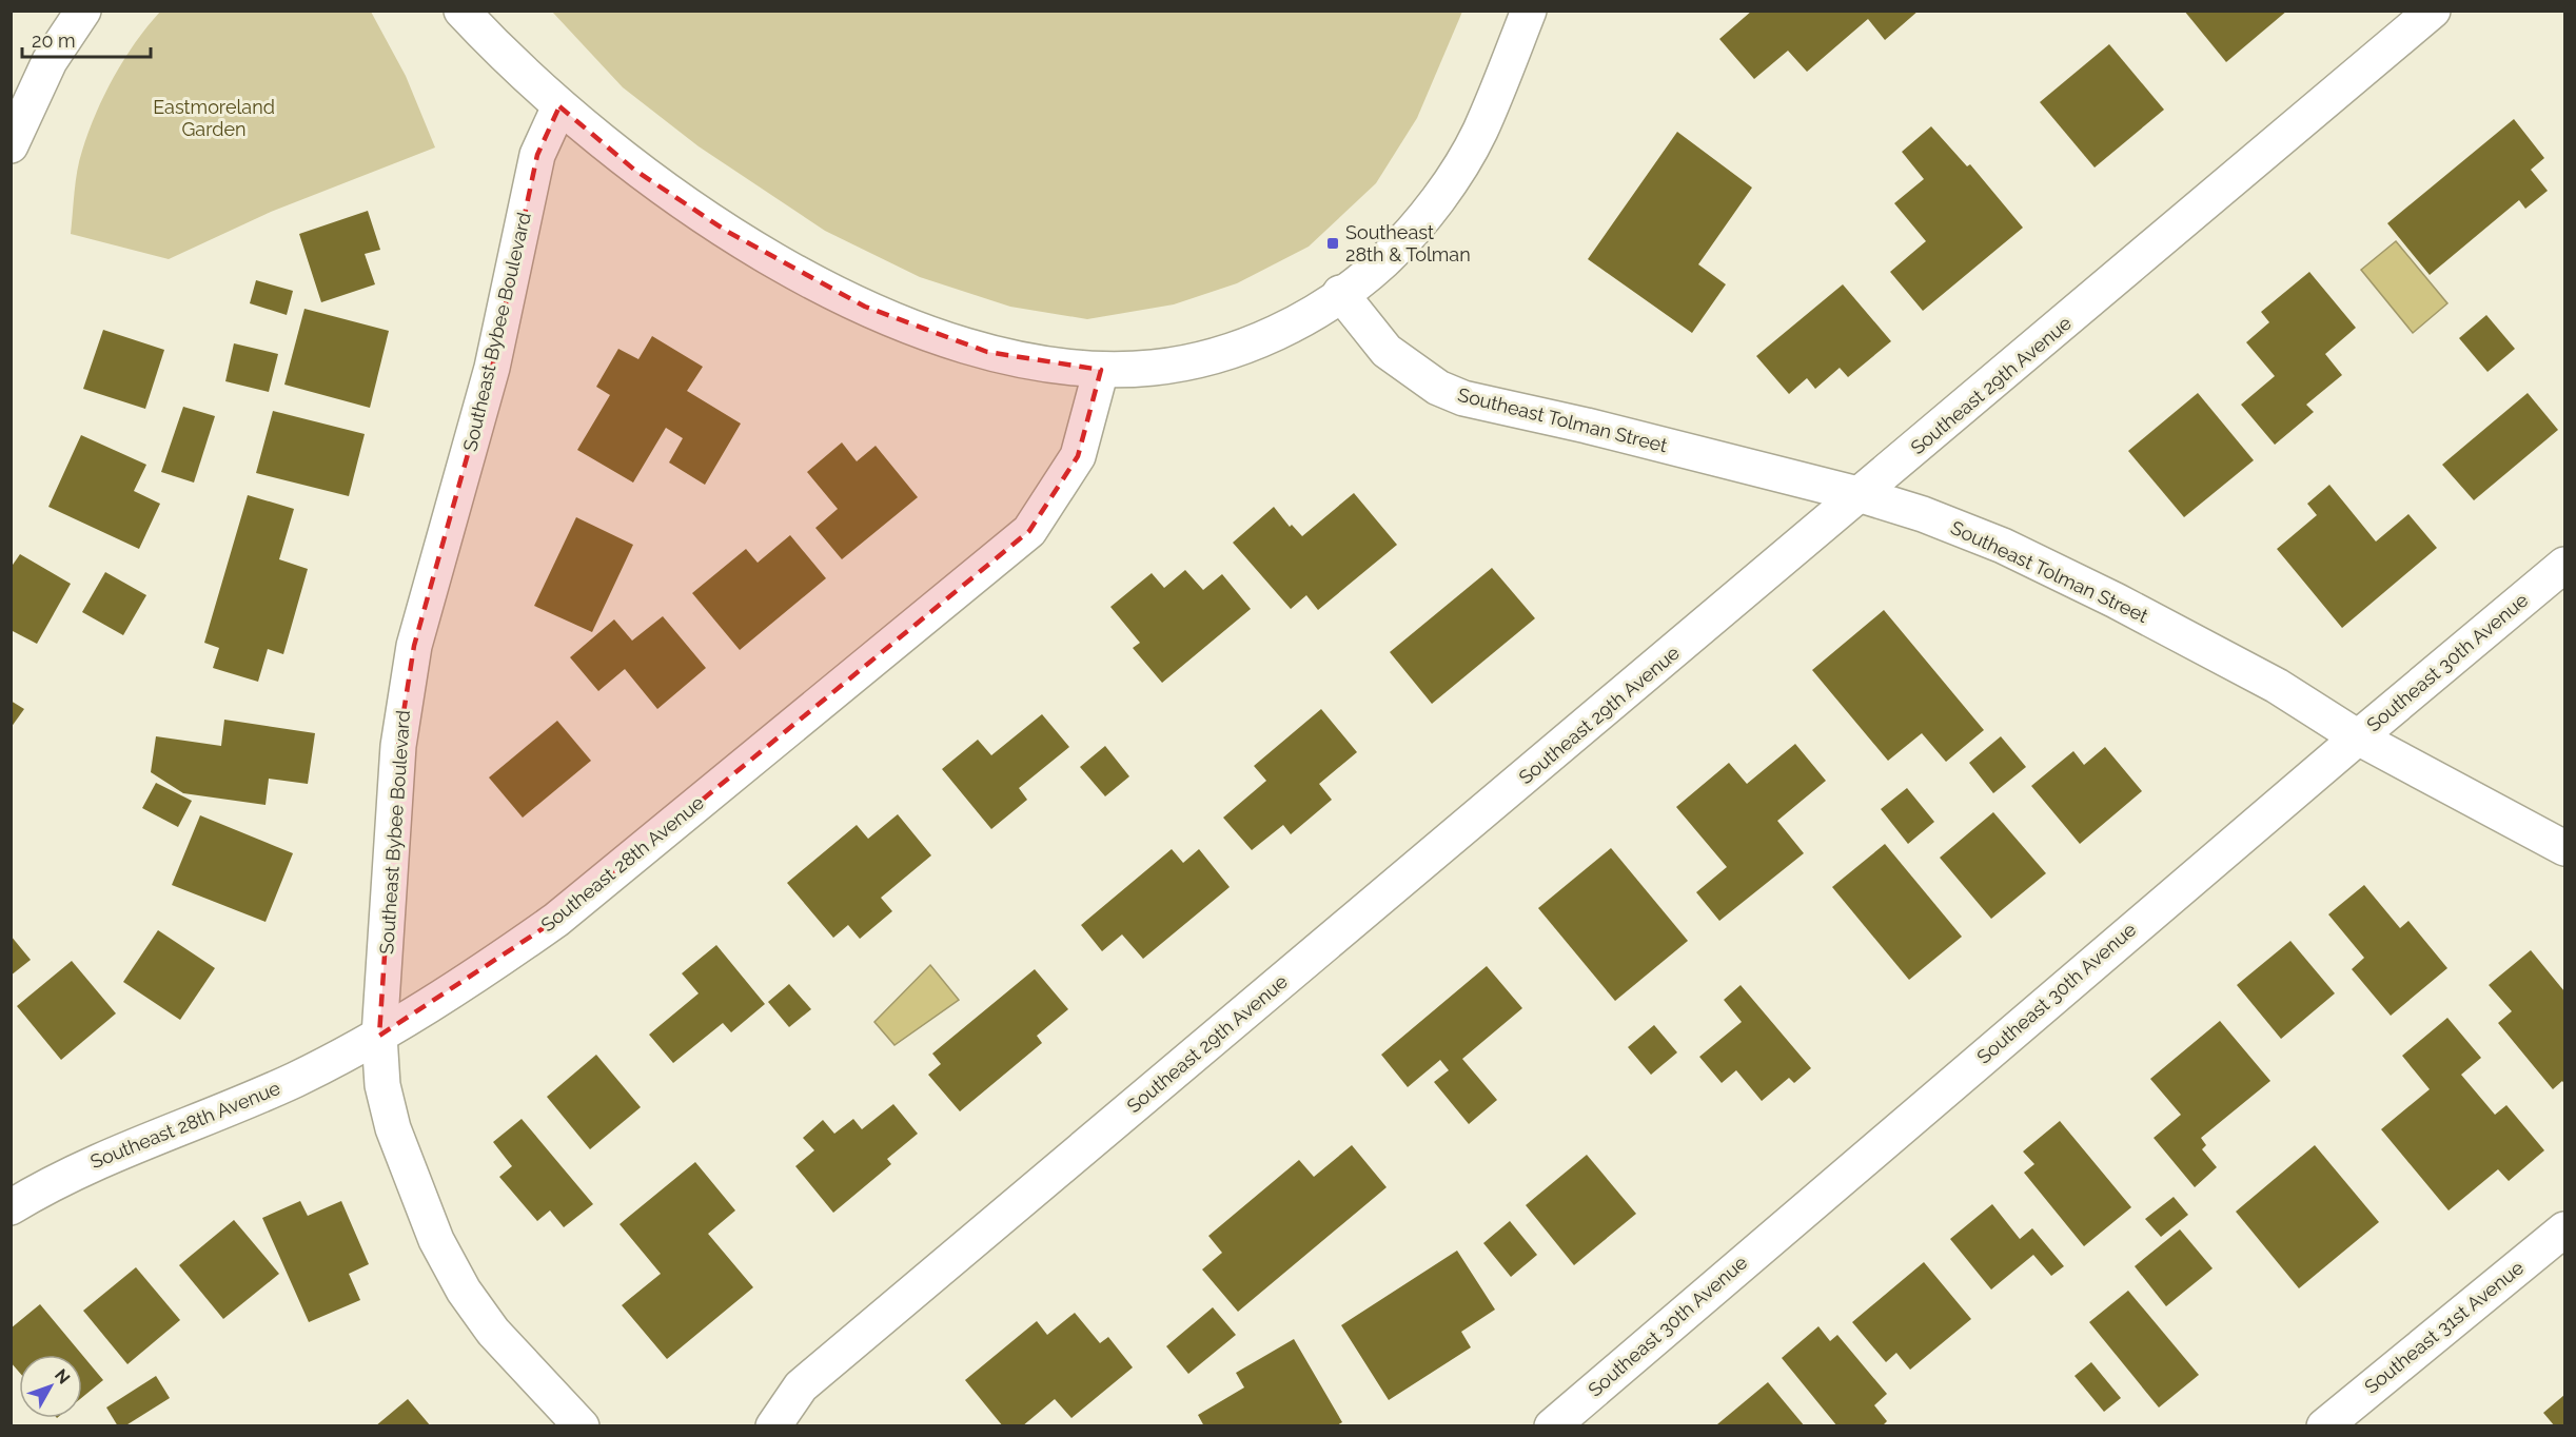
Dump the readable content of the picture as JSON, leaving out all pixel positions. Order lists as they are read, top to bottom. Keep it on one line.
{"streets":{"street":["Southeast Bybee Boulevard","Southeast 29th Avenue","Southeast Tolman Street","Southeast 30th Avenue","Southeast 28th Avenue","Southeast 31st Avenue"]},"crossings":[["Southeast Bybee Boulevard","Southeast 28th Avenue"],["Southeast 29th Avenue","Southeast Tolman Street"],["Southeast Tolman Street","Southeast 30th Avenue"]],"parks":["Eastmoreland Garden"],"places":{"transit":["Southeast 28th & Tolman"]},"scale_bar":"20 m","north":"top right"}
